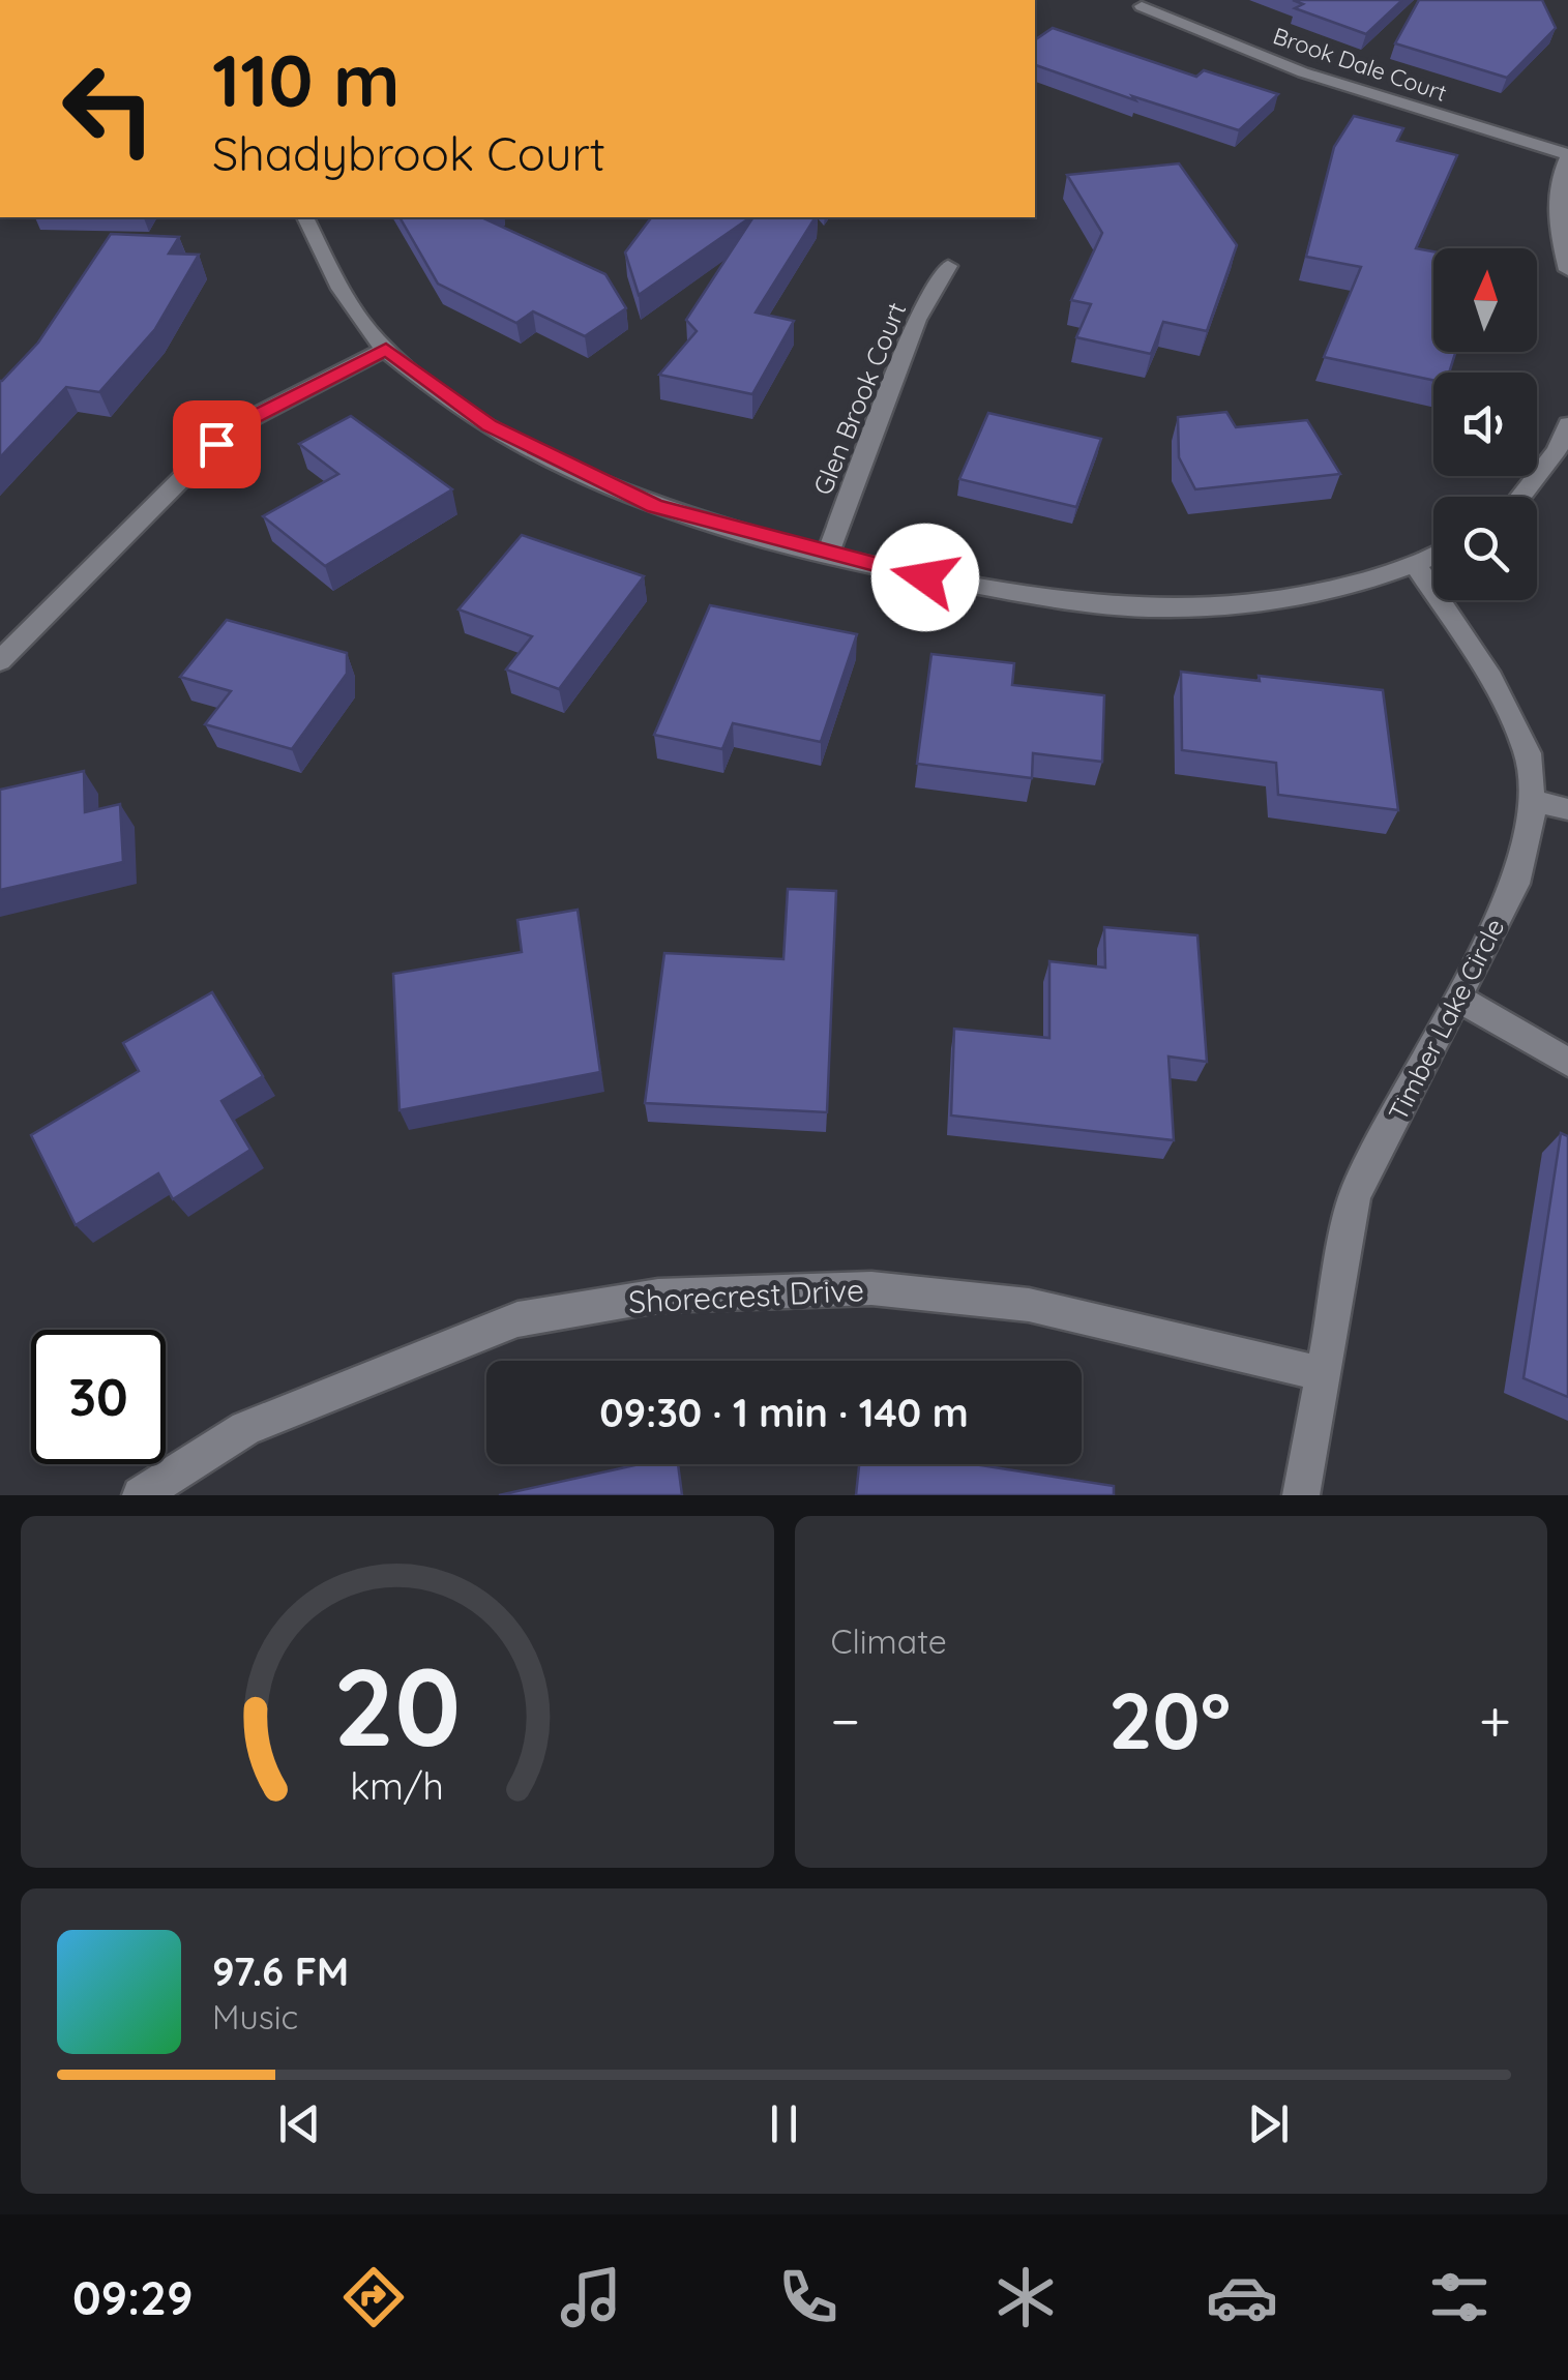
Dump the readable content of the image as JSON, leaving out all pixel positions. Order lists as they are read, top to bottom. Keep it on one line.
{"streets":{"street":["Brook Dale Court","Glen Brook Court","Timber Lake Circle","Shorecrest Drive"]},"crossings":[["Timber Lake Circle","Shorecrest Drive"]],"north":"top","page":{"turn":["110 m","Shadybrook Court"],"limit":"30","trip":"09:30 · 1 min · 140 m","tile":"Climate","heat":["−","20°","+"],"song":["97.6 FM","Music"],"tabs":"09:29","gauge":["20","km/h"]}}
